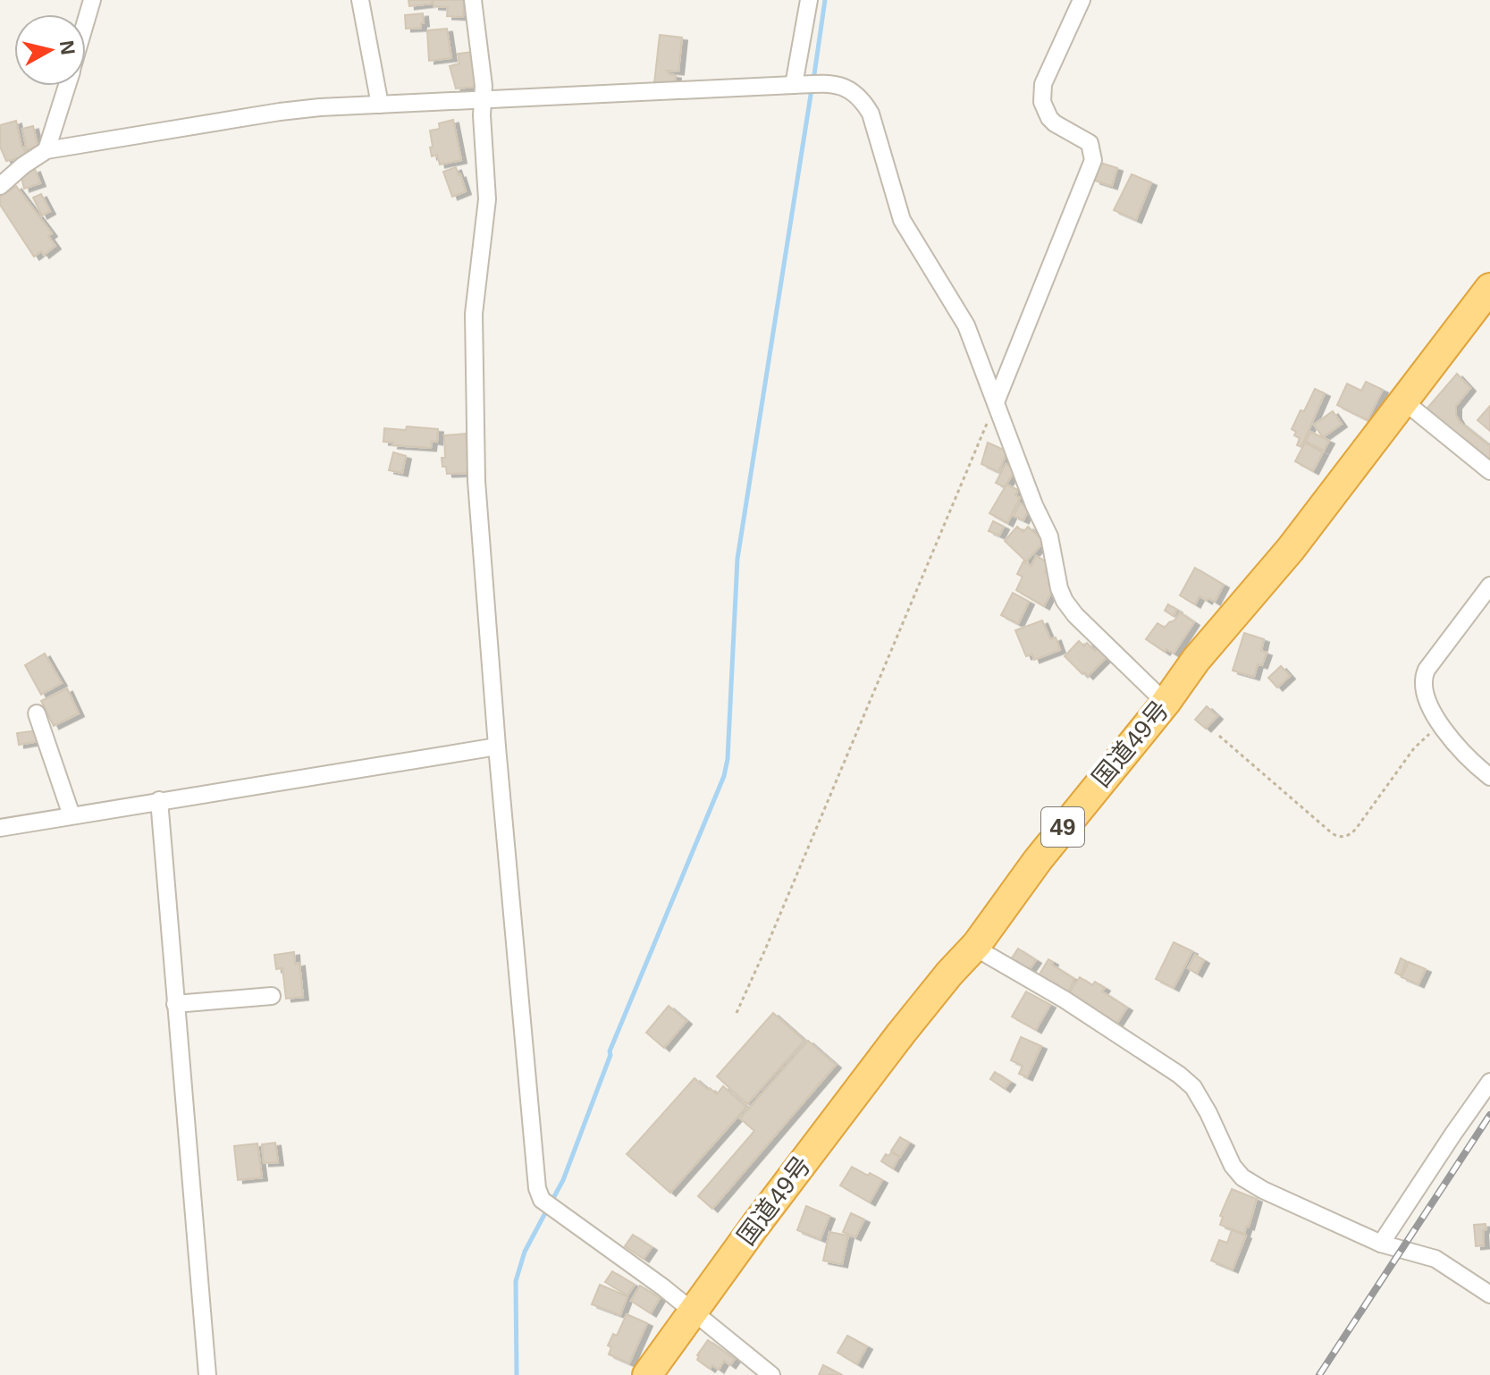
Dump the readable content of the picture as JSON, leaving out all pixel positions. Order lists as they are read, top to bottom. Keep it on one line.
{"streets":{"highway":["国道49号","49"]},"north":"right"}
